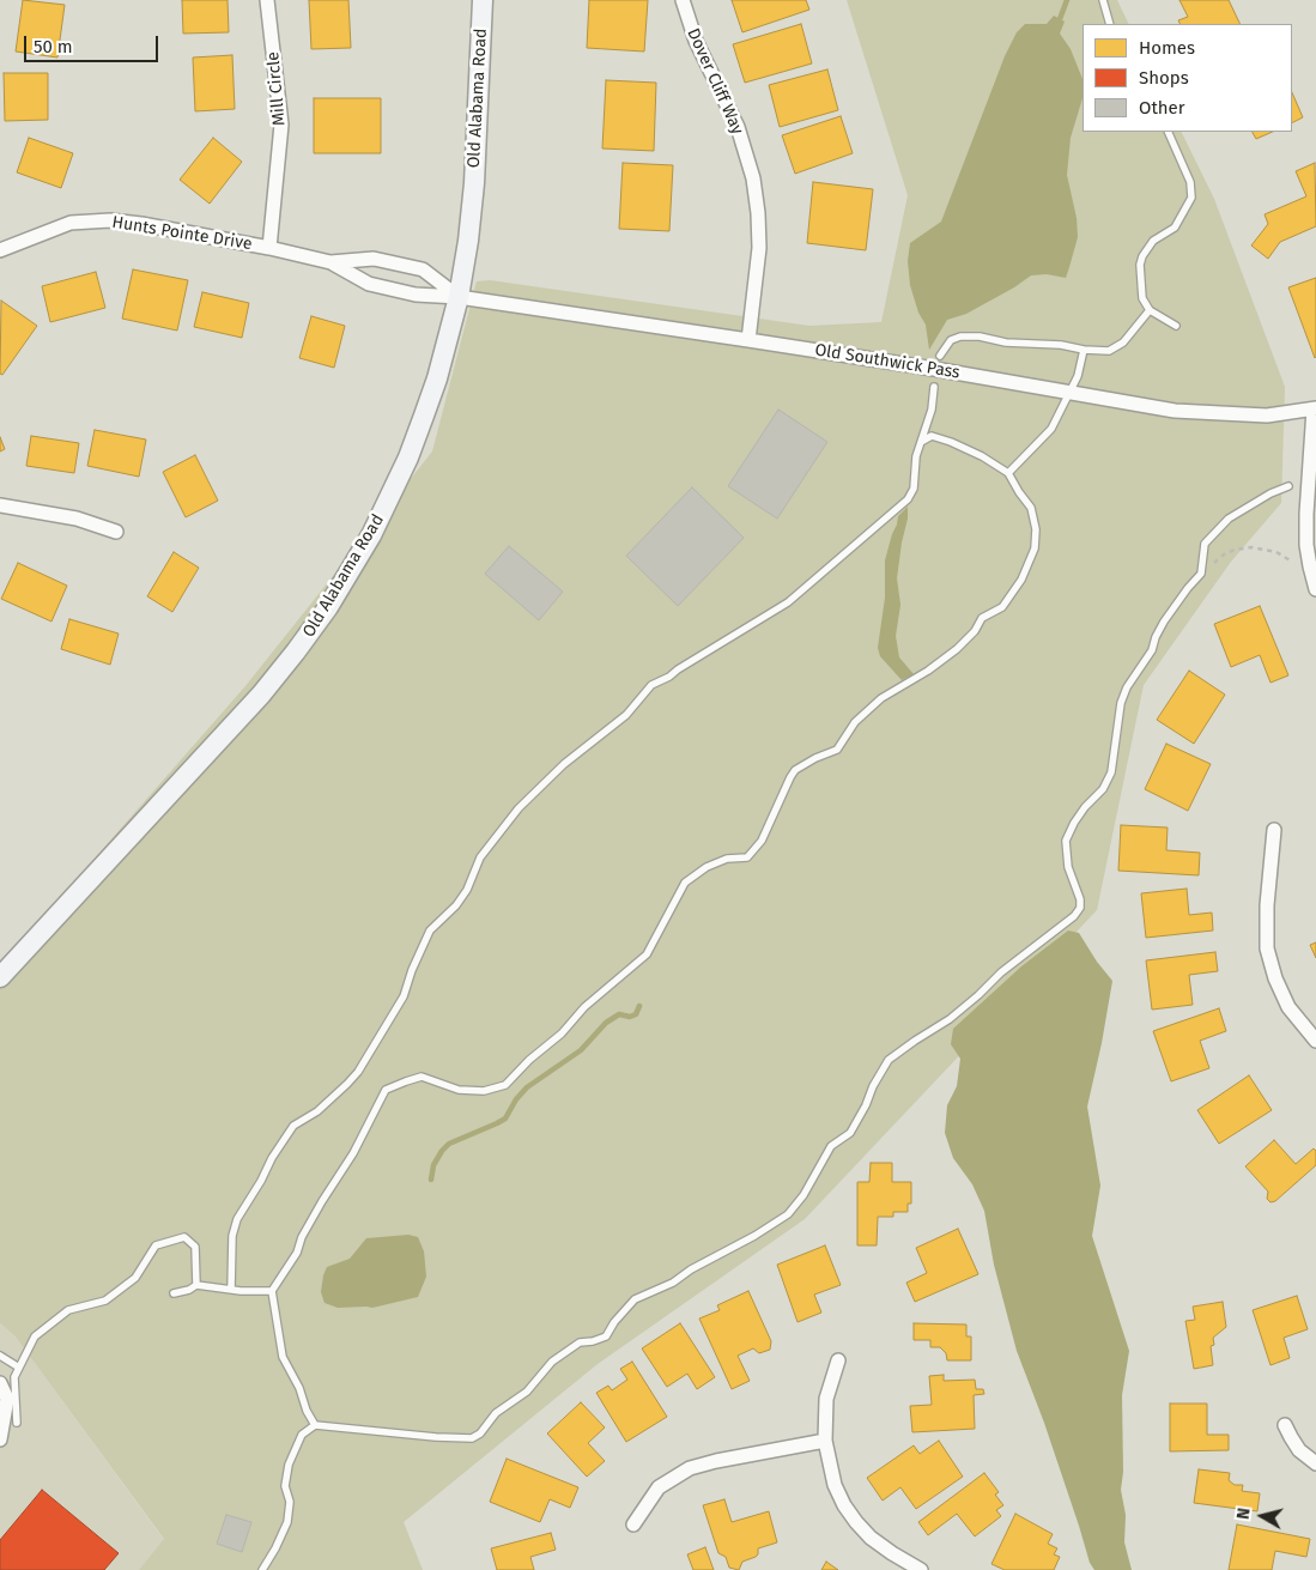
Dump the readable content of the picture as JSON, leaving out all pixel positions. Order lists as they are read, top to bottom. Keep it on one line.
{"streets":{"main road":["Old Alabama Road"],"street":["Dover Cliff Way","Mill Circle","Hunts Pointe Drive","Old Southwick Pass"]},"crossings":[["Dover Cliff Way","Old Southwick Pass"],["Mill Circle","Hunts Pointe Drive"],["Old Alabama Road","Hunts Pointe Drive"],["Old Alabama Road","Old Southwick Pass"],["Hunts Pointe Drive","Old Southwick Pass"]],"legend":["Homes","Shops","Other"],"scale_bar":"50 m","north":"left"}
